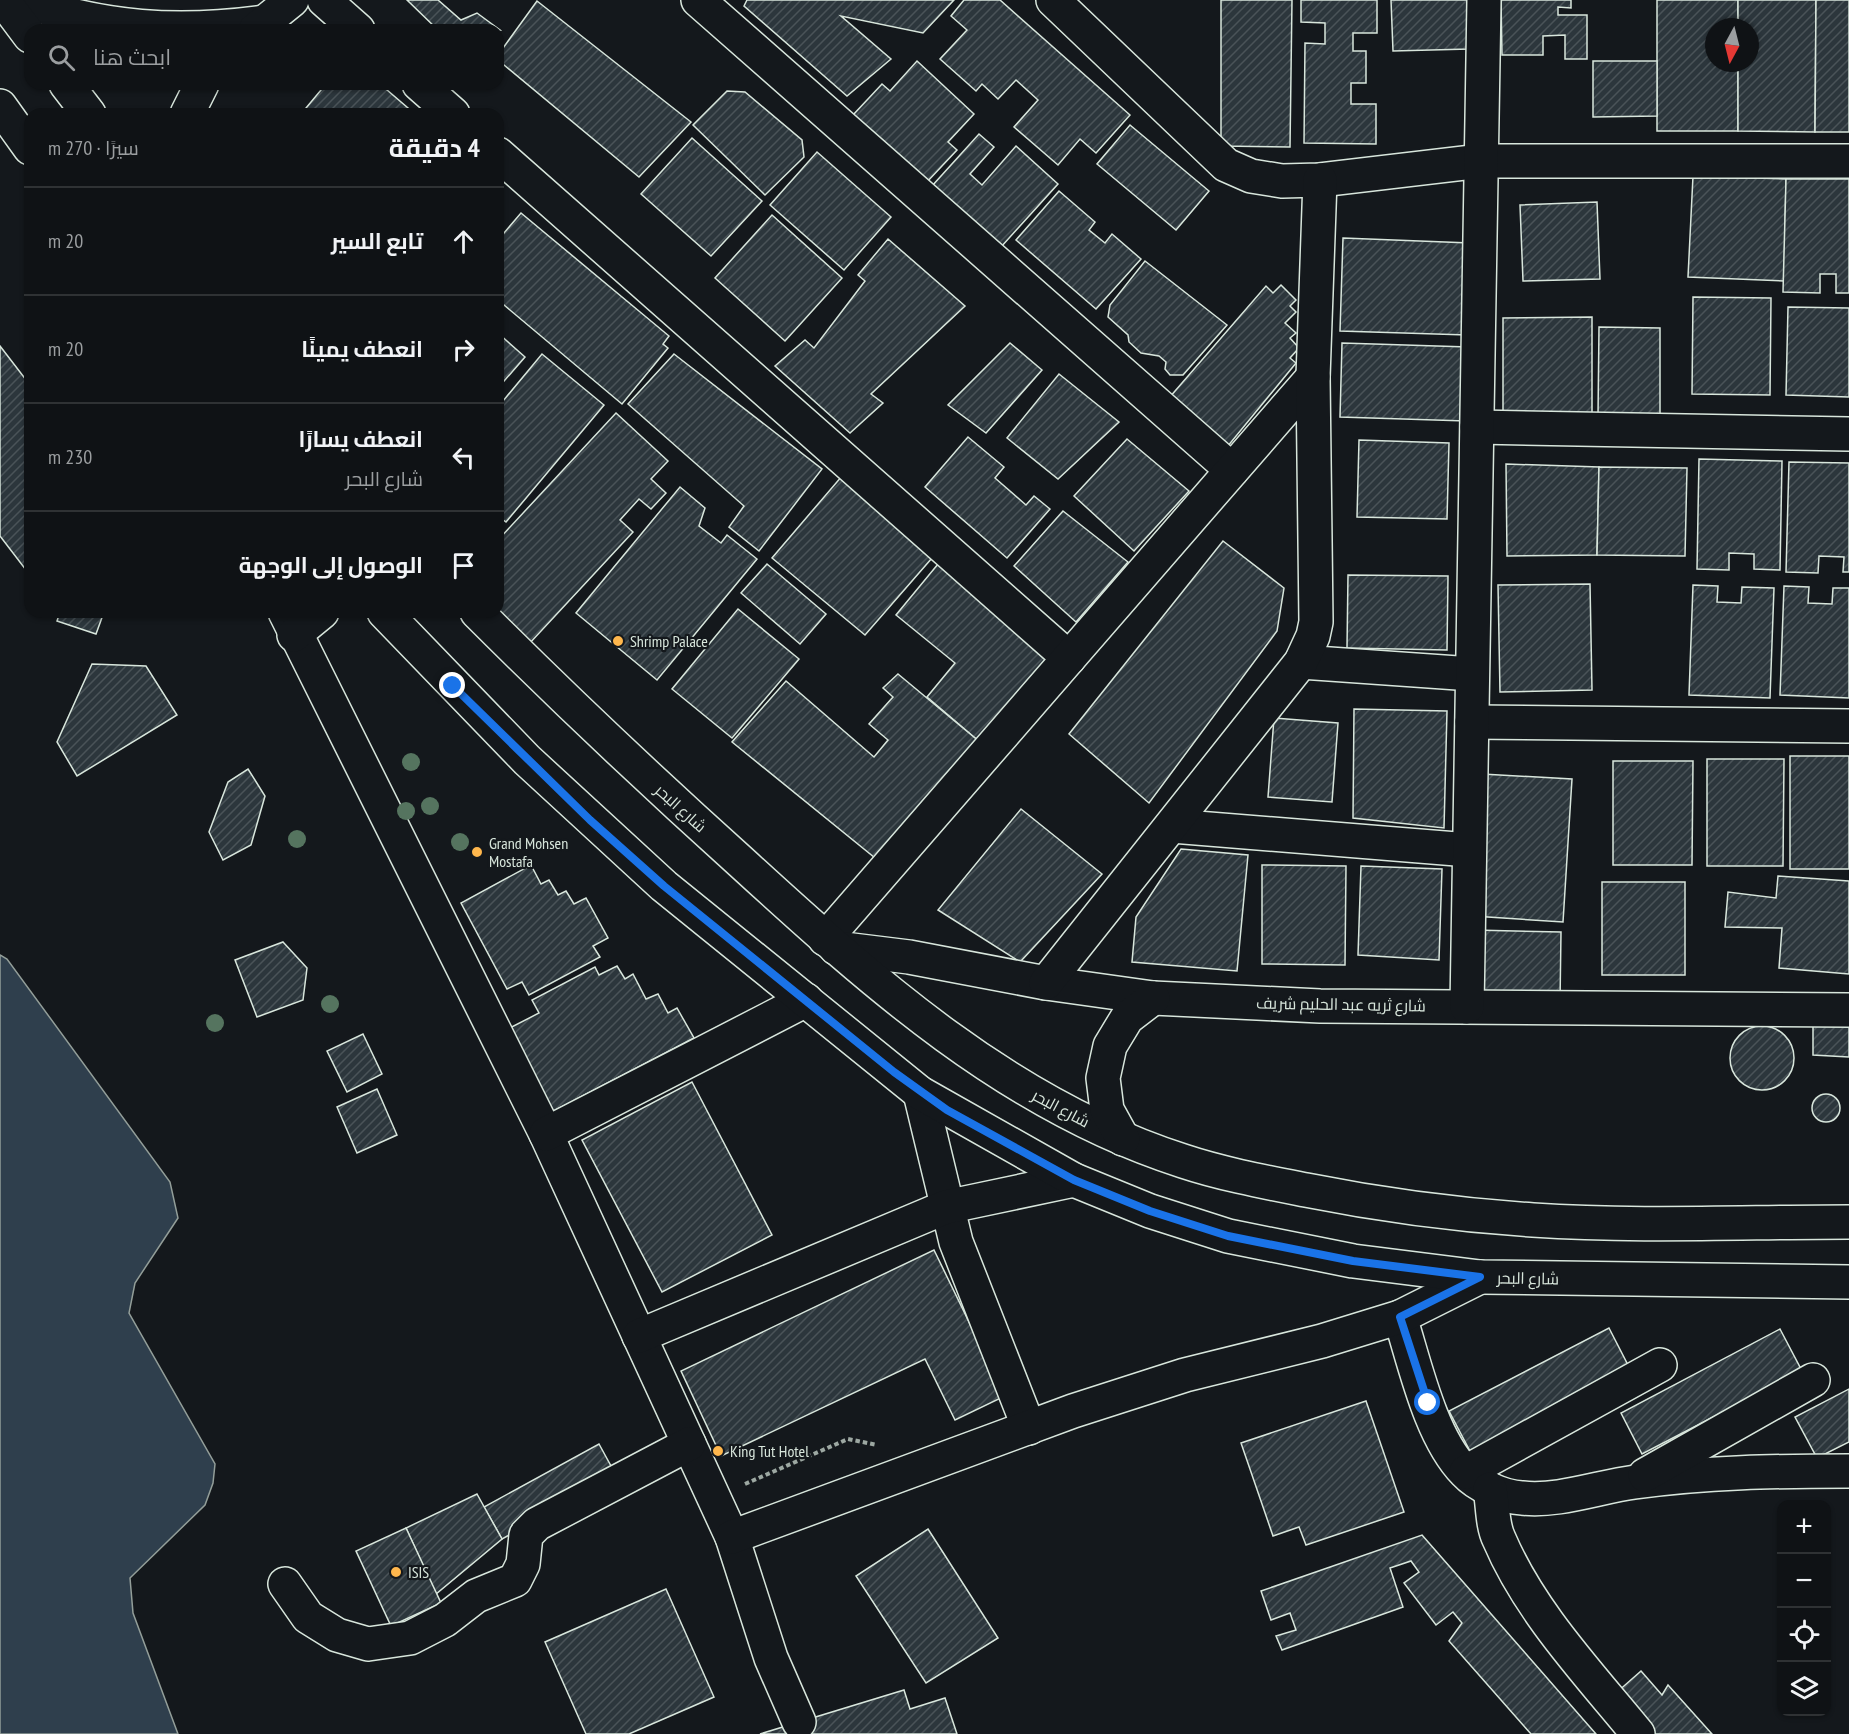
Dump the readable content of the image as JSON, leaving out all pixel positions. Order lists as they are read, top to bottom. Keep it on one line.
{"streets":{"street":["شارع البحر","شارع ثريه عبد الحليم شريف"]},"crossings":[["شارع البحر","شارع ثريه عبد الحليم شريف"]],"places":["Shrimp Palace","Grand Mohsen Mostafa","King Tut Hotel","ISIS"],"north":"bottom","page":{"search":"ابحث هنا","heading":["4 دقيقة","سيرًا · 270 m"],"list":[["تابع السير","20 m"],["انعطف يمينًا","20 m"],["انعطف يسارًا","شارع البحر","230 m"],"الوصول إلى الوجهة"],"map_buttons":["+","−"]}}
